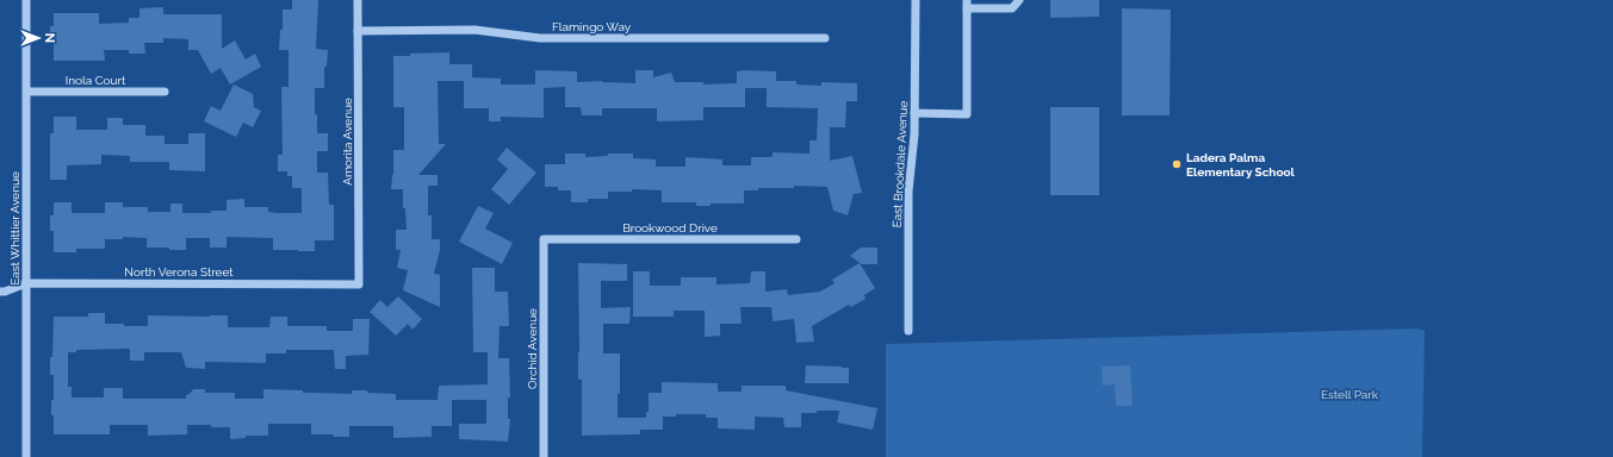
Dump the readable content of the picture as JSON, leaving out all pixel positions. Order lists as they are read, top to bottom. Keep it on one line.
{"streets":{"street":["Flamingo Way","Inola Court","Amorita Avenue","East Brookdale Avenue","Brookwood Drive","East Whittier Avenue","North Verona Street","Orchid Avenue"]},"crossings":[["Flamingo Way","Amorita Avenue"],["Inola Court","East Whittier Avenue"],["Amorita Avenue","North Verona Street"],["Brookwood Drive","Orchid Avenue"],["East Whittier Avenue","North Verona Street"]],"parks":["Estell Park"],"places":["Ladera Palma Elementary School"],"north":"right"}
